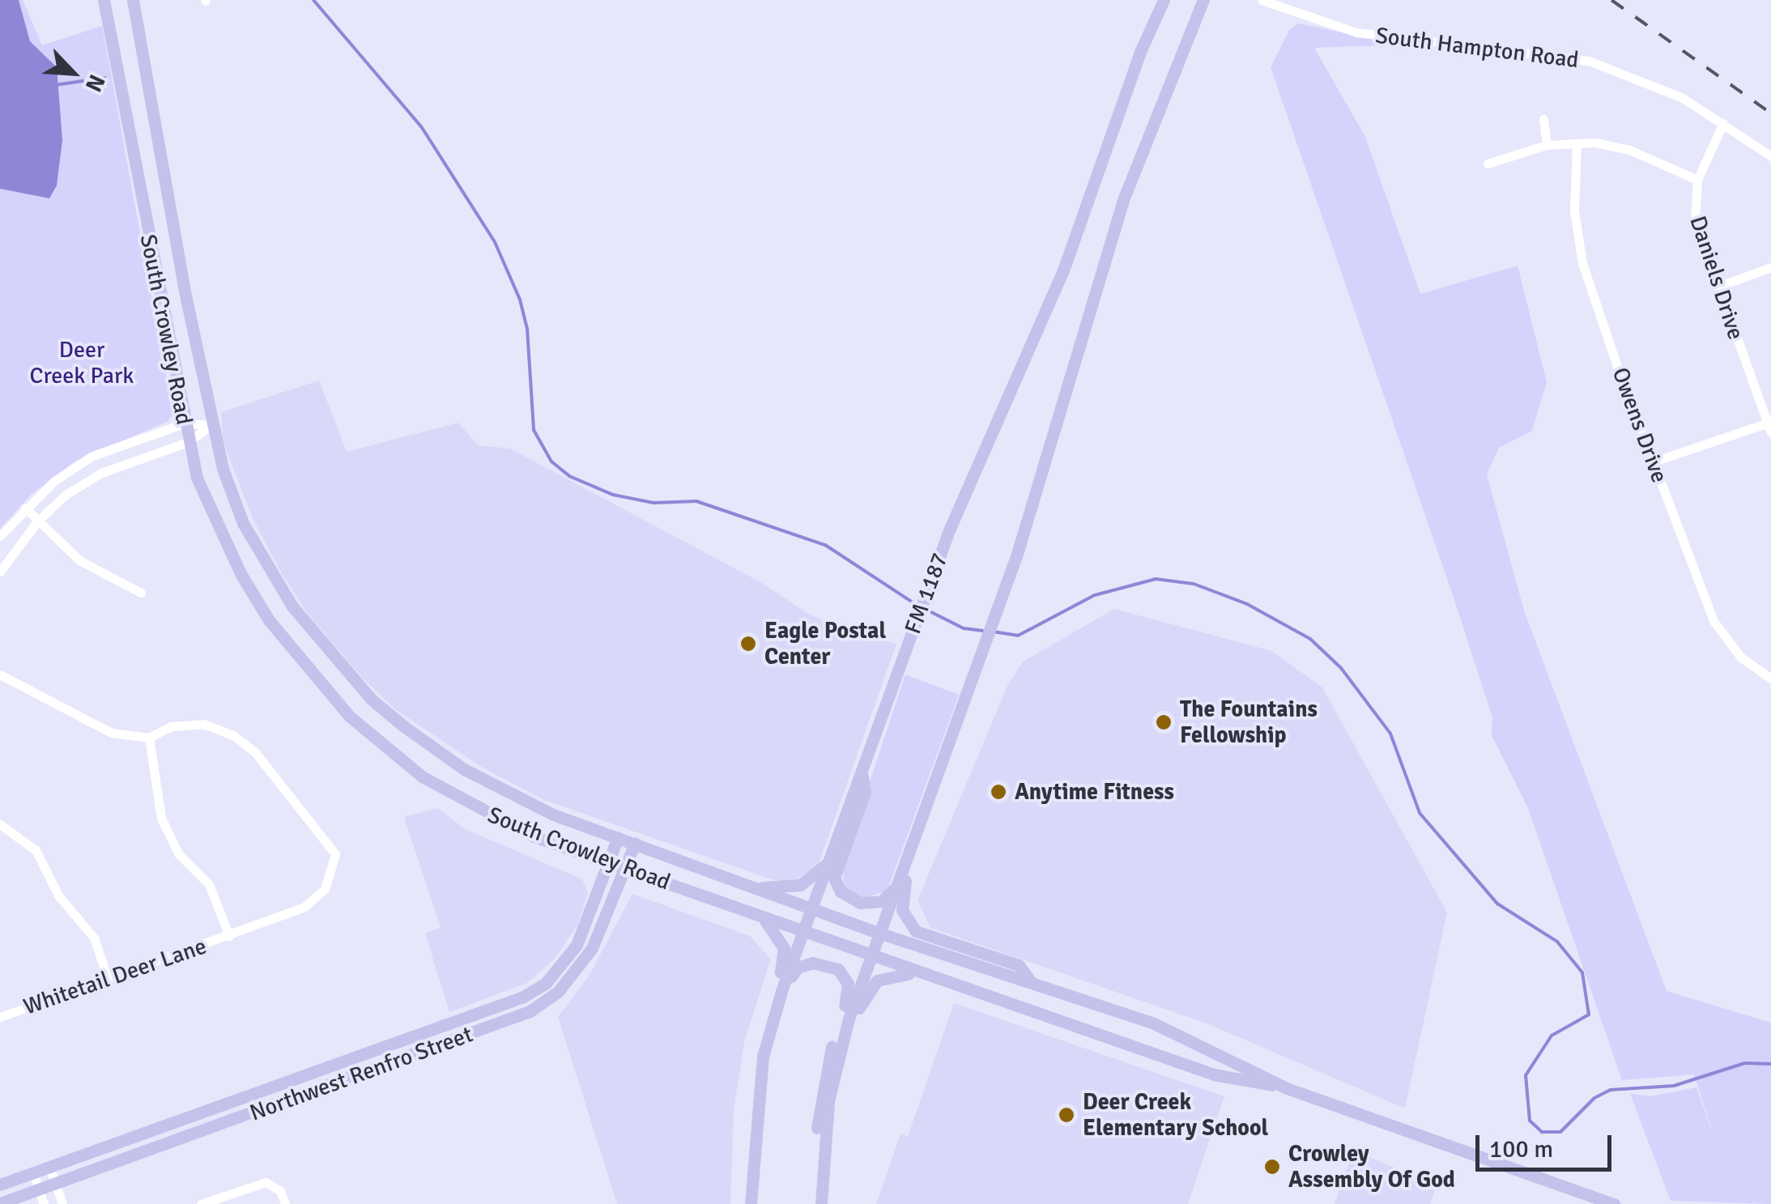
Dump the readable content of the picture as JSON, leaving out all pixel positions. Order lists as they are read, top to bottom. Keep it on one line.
{"streets":{"main road":["South Crowley Road","FM 1187","Northwest Renfro Street"],"street":["South Hampton Road","Daniels Drive","Owens Drive","Whitetail Deer Lane"]},"crossings":[["South Hampton Road","Daniels Drive"],["South Crowley Road","FM 1187"],["South Crowley Road","Northwest Renfro Street"]],"parks":["Deer Creek Park"],"places":["Eagle Postal Center","The Fountains Fellowship","Anytime Fitness","Deer Creek Elementary School","Crowley Assembly Of God"],"scale_bar":"100 m","north":"bottom right"}
